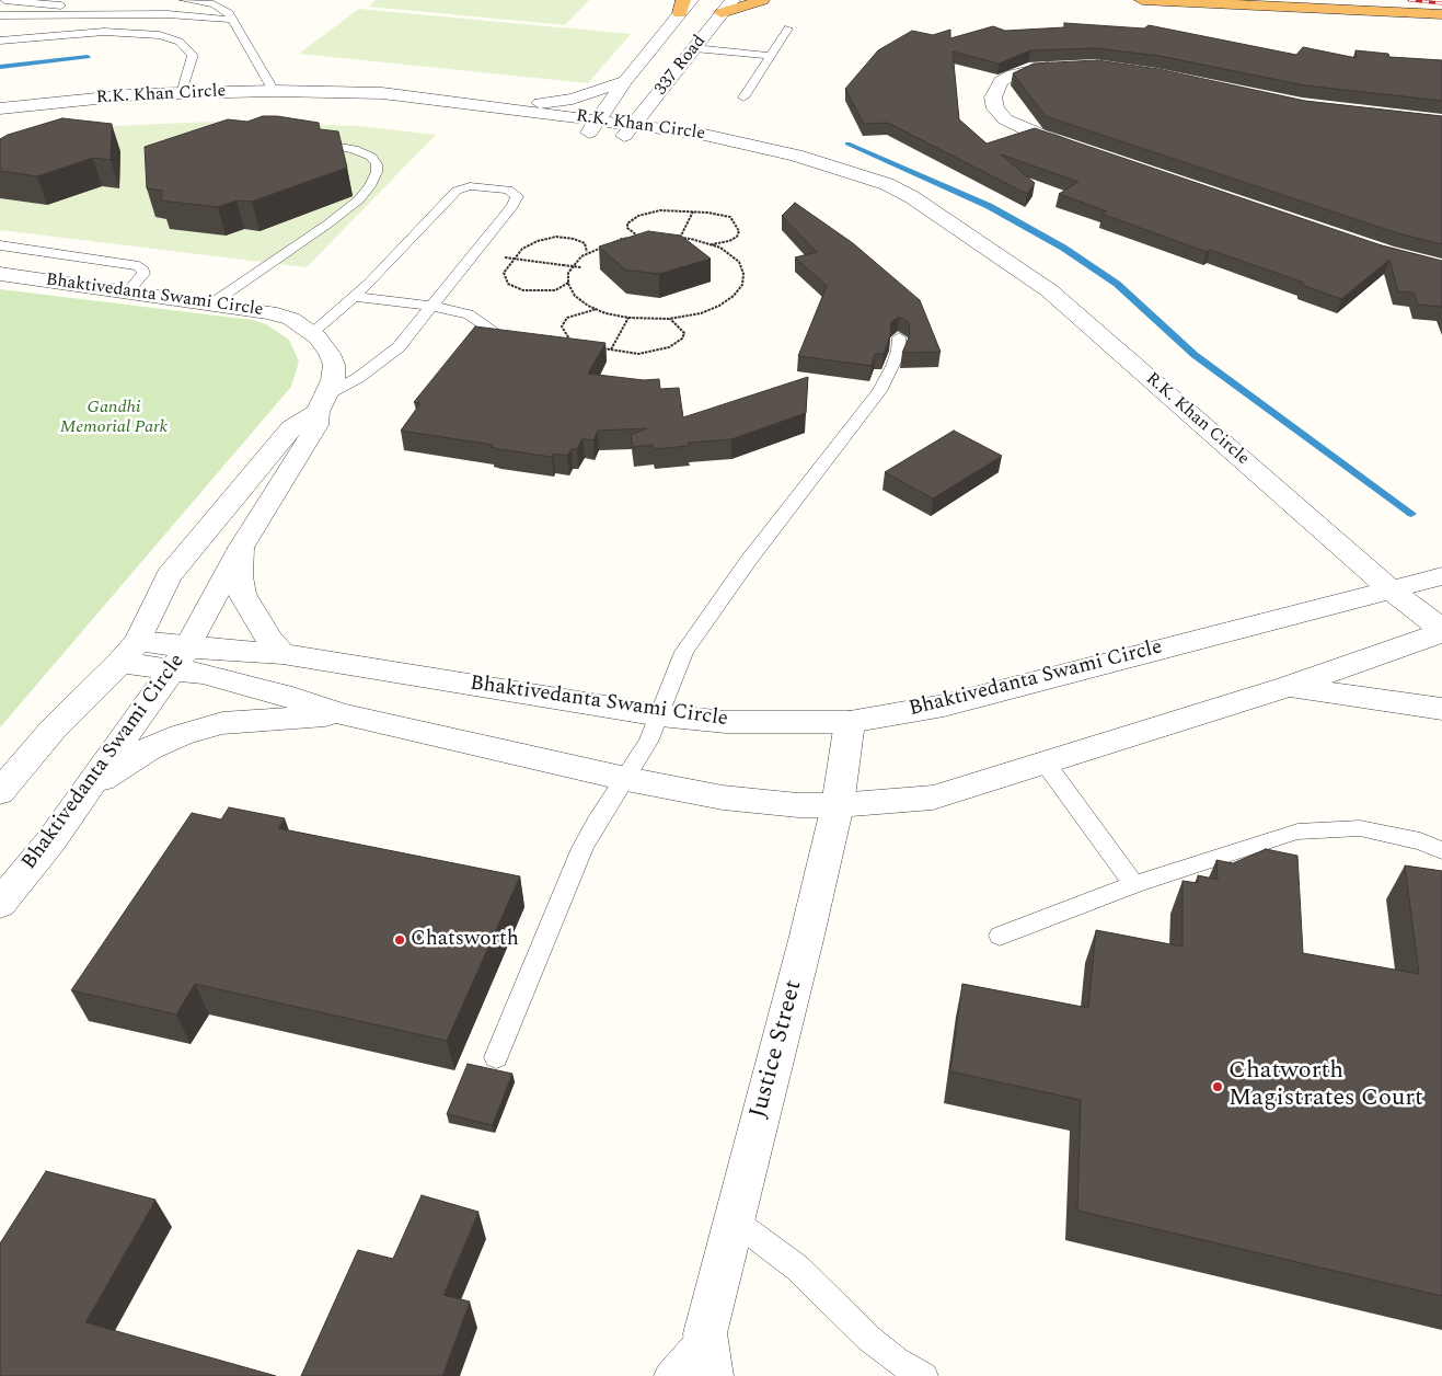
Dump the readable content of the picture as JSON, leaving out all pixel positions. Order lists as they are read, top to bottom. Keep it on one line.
{"streets":{"street":["337 Road","R.K. Khan Circle","Bhaktivedanta Swami Circle","Justice Street"]},"crossings":[["337 Road","R.K. Khan Circle"],["R.K. Khan Circle","Bhaktivedanta Swami Circle"],["Bhaktivedanta Swami Circle","Justice Street"]],"parks":["Gandhi Memorial Park"],"places":["Chatsworth","Chatworth Magistrates Court"]}
